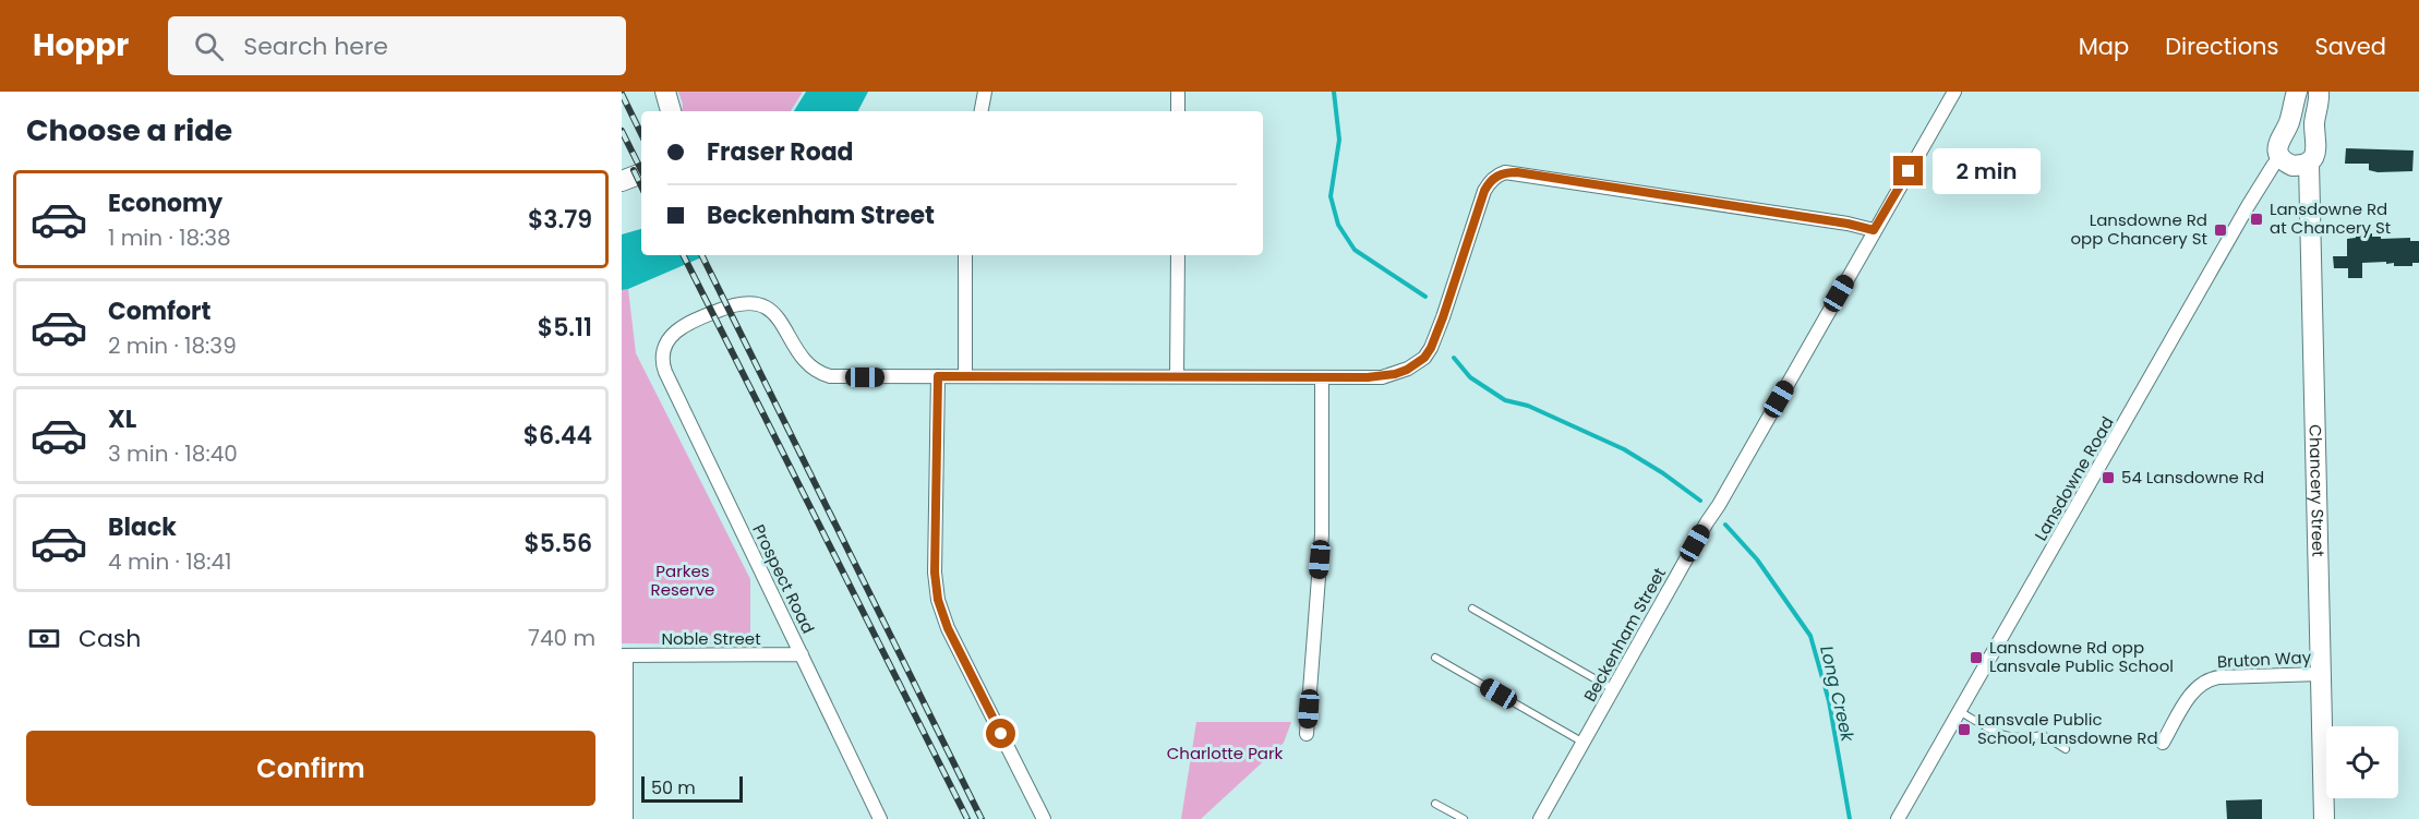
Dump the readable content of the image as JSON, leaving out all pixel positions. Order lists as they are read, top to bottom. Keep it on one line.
{"streets":{"main road":["Chancery Street"],"street":["Lansdowne Road","Prospect Road","Beckenham Street","Noble Street","Bruton Way"]},"crossings":[["Chancery Street","Bruton Way"],["Prospect Road","Noble Street"]],"water":["Long Creek"],"parks":["Parkes Reserve","Charlotte Park"],"places":{"transit":["Lansdowne Rd at Chancery St","Lansdowne Rd opp Chancery St","54 Lansdowne Rd","Lansdowne Rd opp Lansvale Public School","Lansvale Public School, Lansdowne Rd"]},"scale_bar":"50 m","page":{"header":"Hoppr","search":"Search here","nav":["Map","Directions","Saved"],"heading":"Choose a ride","banner":["Fraser Road","Beckenham Street"],"bubble":"2 min","list":[{"name":"Economy","note":"1 min · 18:38","value":"$3.79"},{"name":"Comfort","note":"2 min · 18:39","value":"$5.11"},{"name":"XL","note":"3 min · 18:40","value":"$6.44"},{"name":"Black","note":"4 min · 18:41","value":"$5.56"}],"pay":["Cash","740 m"],"buttons":"Confirm","scale":"50 m"}}
